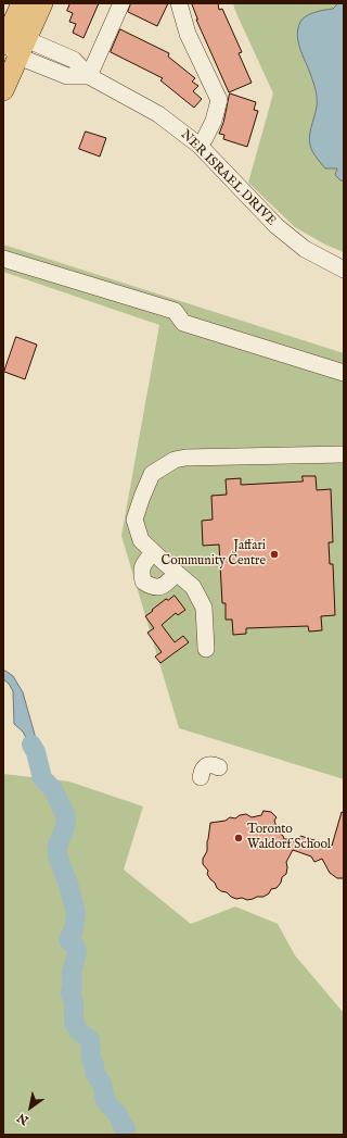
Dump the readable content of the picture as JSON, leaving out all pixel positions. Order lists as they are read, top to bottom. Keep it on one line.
{"streets":{"street":["NER ISRAEL DRIVE"]},"places":["Jaffari Community Centre","Toronto Waldorf School"],"north":"bottom left"}
